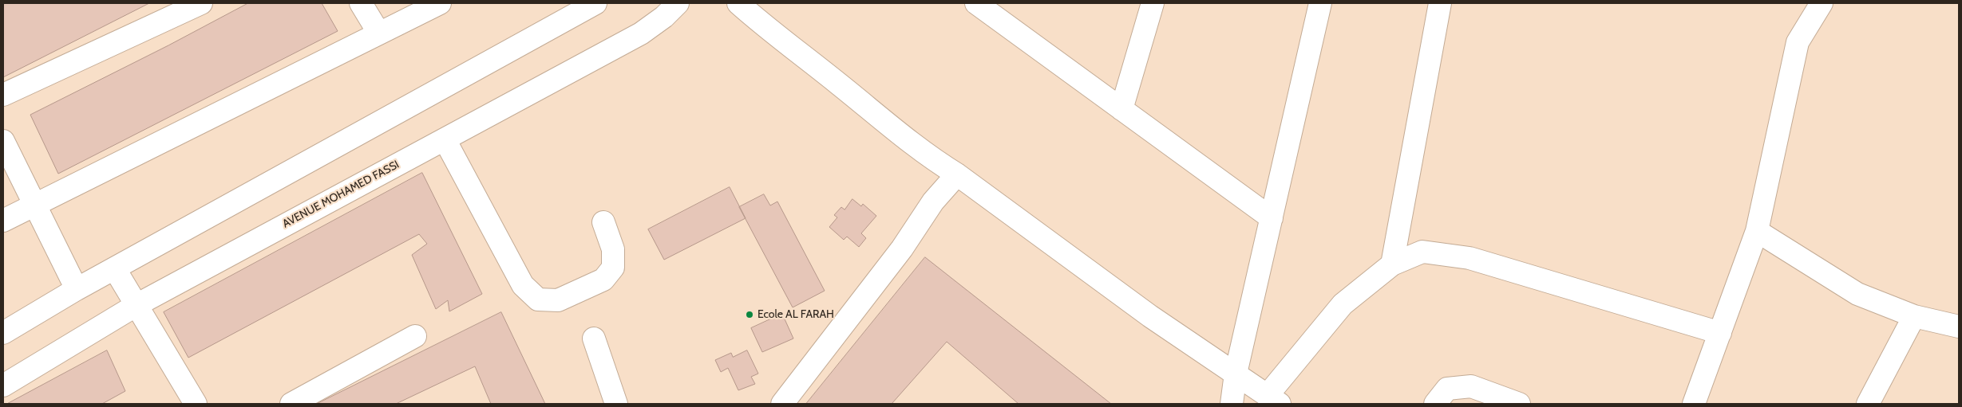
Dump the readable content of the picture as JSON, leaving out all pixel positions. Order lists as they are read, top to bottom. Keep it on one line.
{"streets":{"street":["AVENUE MOHAMED FASSI"]},"places":["Ecole AL FARAH"]}
